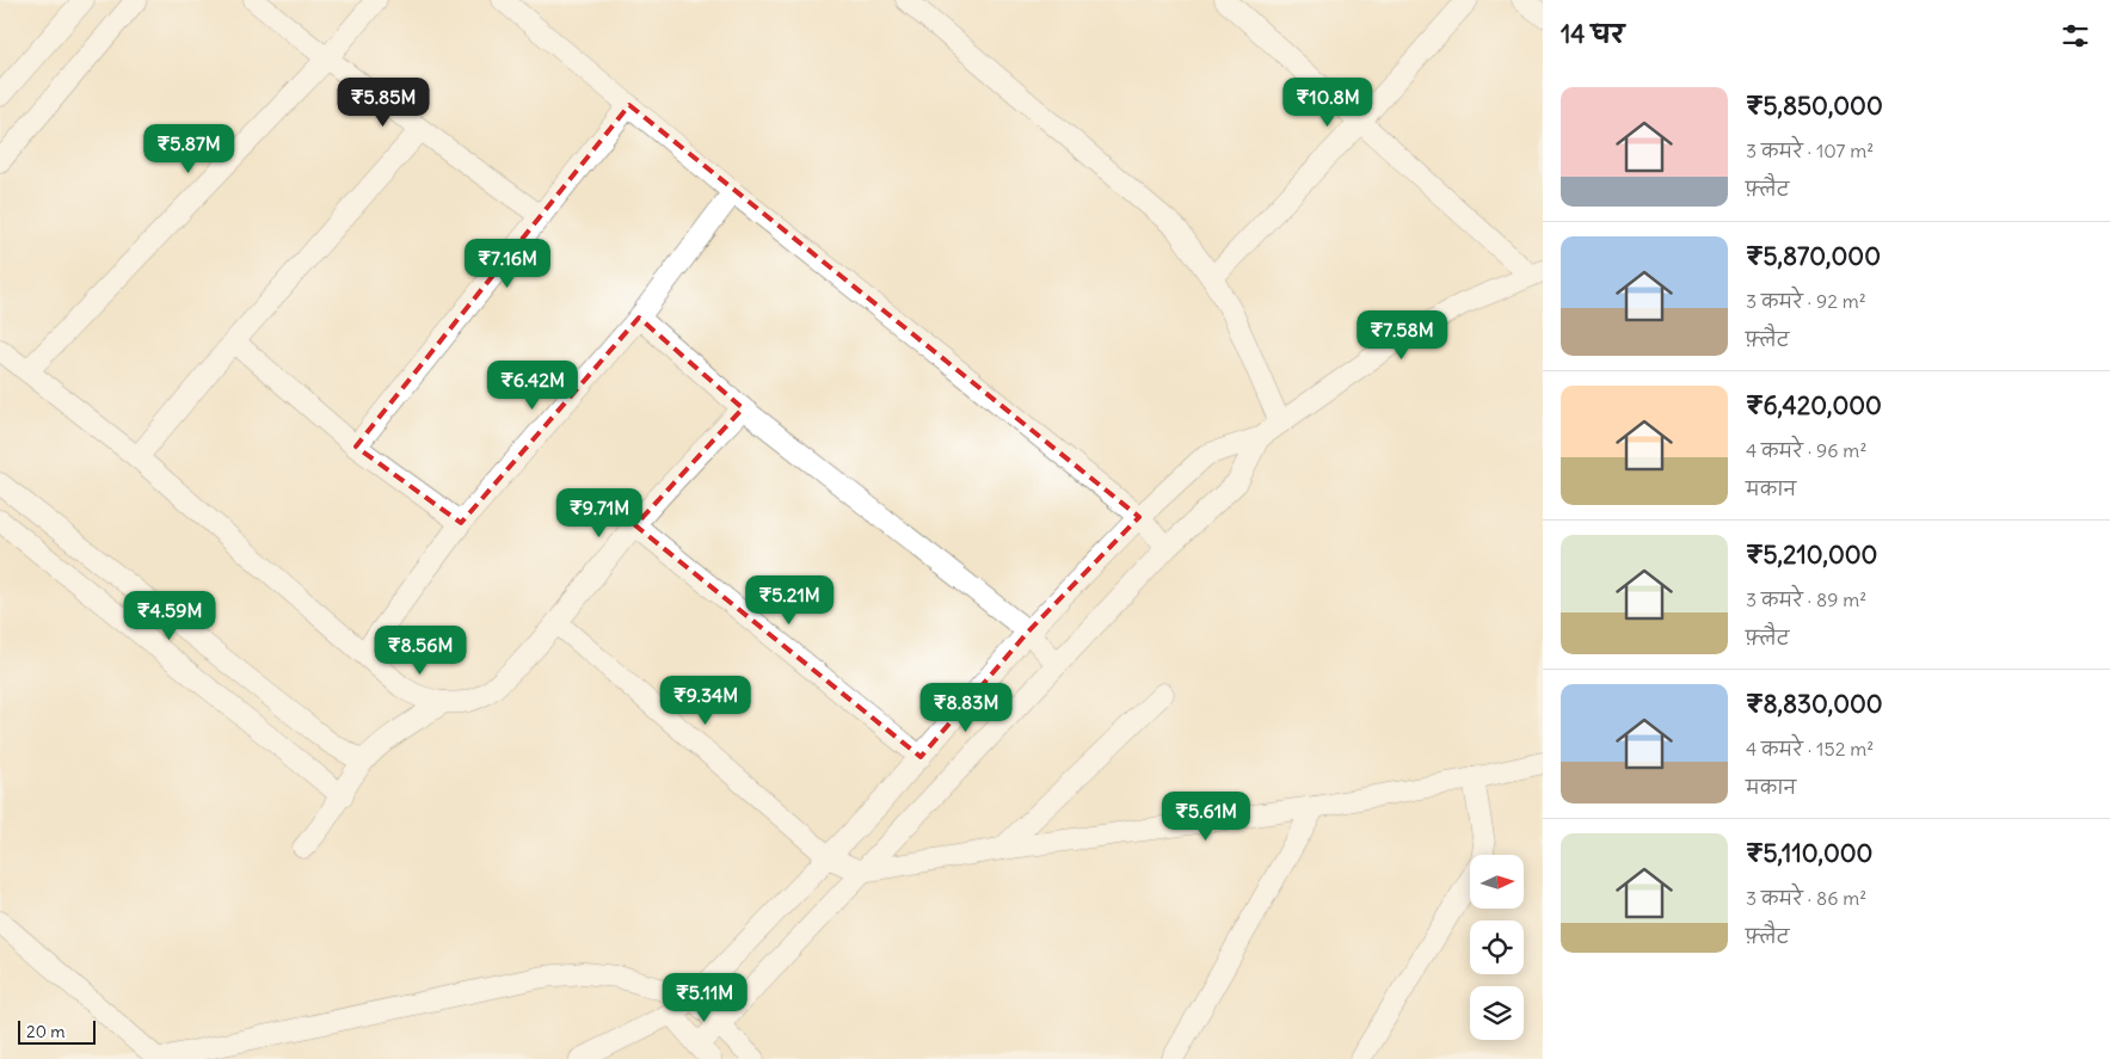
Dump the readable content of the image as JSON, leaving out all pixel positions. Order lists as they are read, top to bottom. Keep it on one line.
{"scale_bar":"20 m","north":"right","page":{"heading":"14 घर","list":[{"name":"₹5,850,000","note":"3 कमरे · 107 m² · फ़्लैट"},{"name":"₹5,870,000","note":"3 कमरे · 92 m² · फ़्लैट"},{"name":"₹6,420,000","note":"4 कमरे · 96 m² · मकान"},{"name":"₹5,210,000","note":"3 कमरे · 89 m² · फ़्लैट"},{"name":"₹8,830,000","note":"4 कमरे · 152 m² · मकान"},{"name":"₹5,110,000","note":"3 कमरे · 86 m² · फ़्लैट"}],"price":["₹5.85M","₹10.8M","₹5.87M","₹7.16M","₹7.58M","₹6.42M","₹9.71M","₹5.21M","₹4.59M","₹8.56M","₹9.34M","₹8.83M","₹5.61M","₹5.11M"],"scale":"20 m"}}
